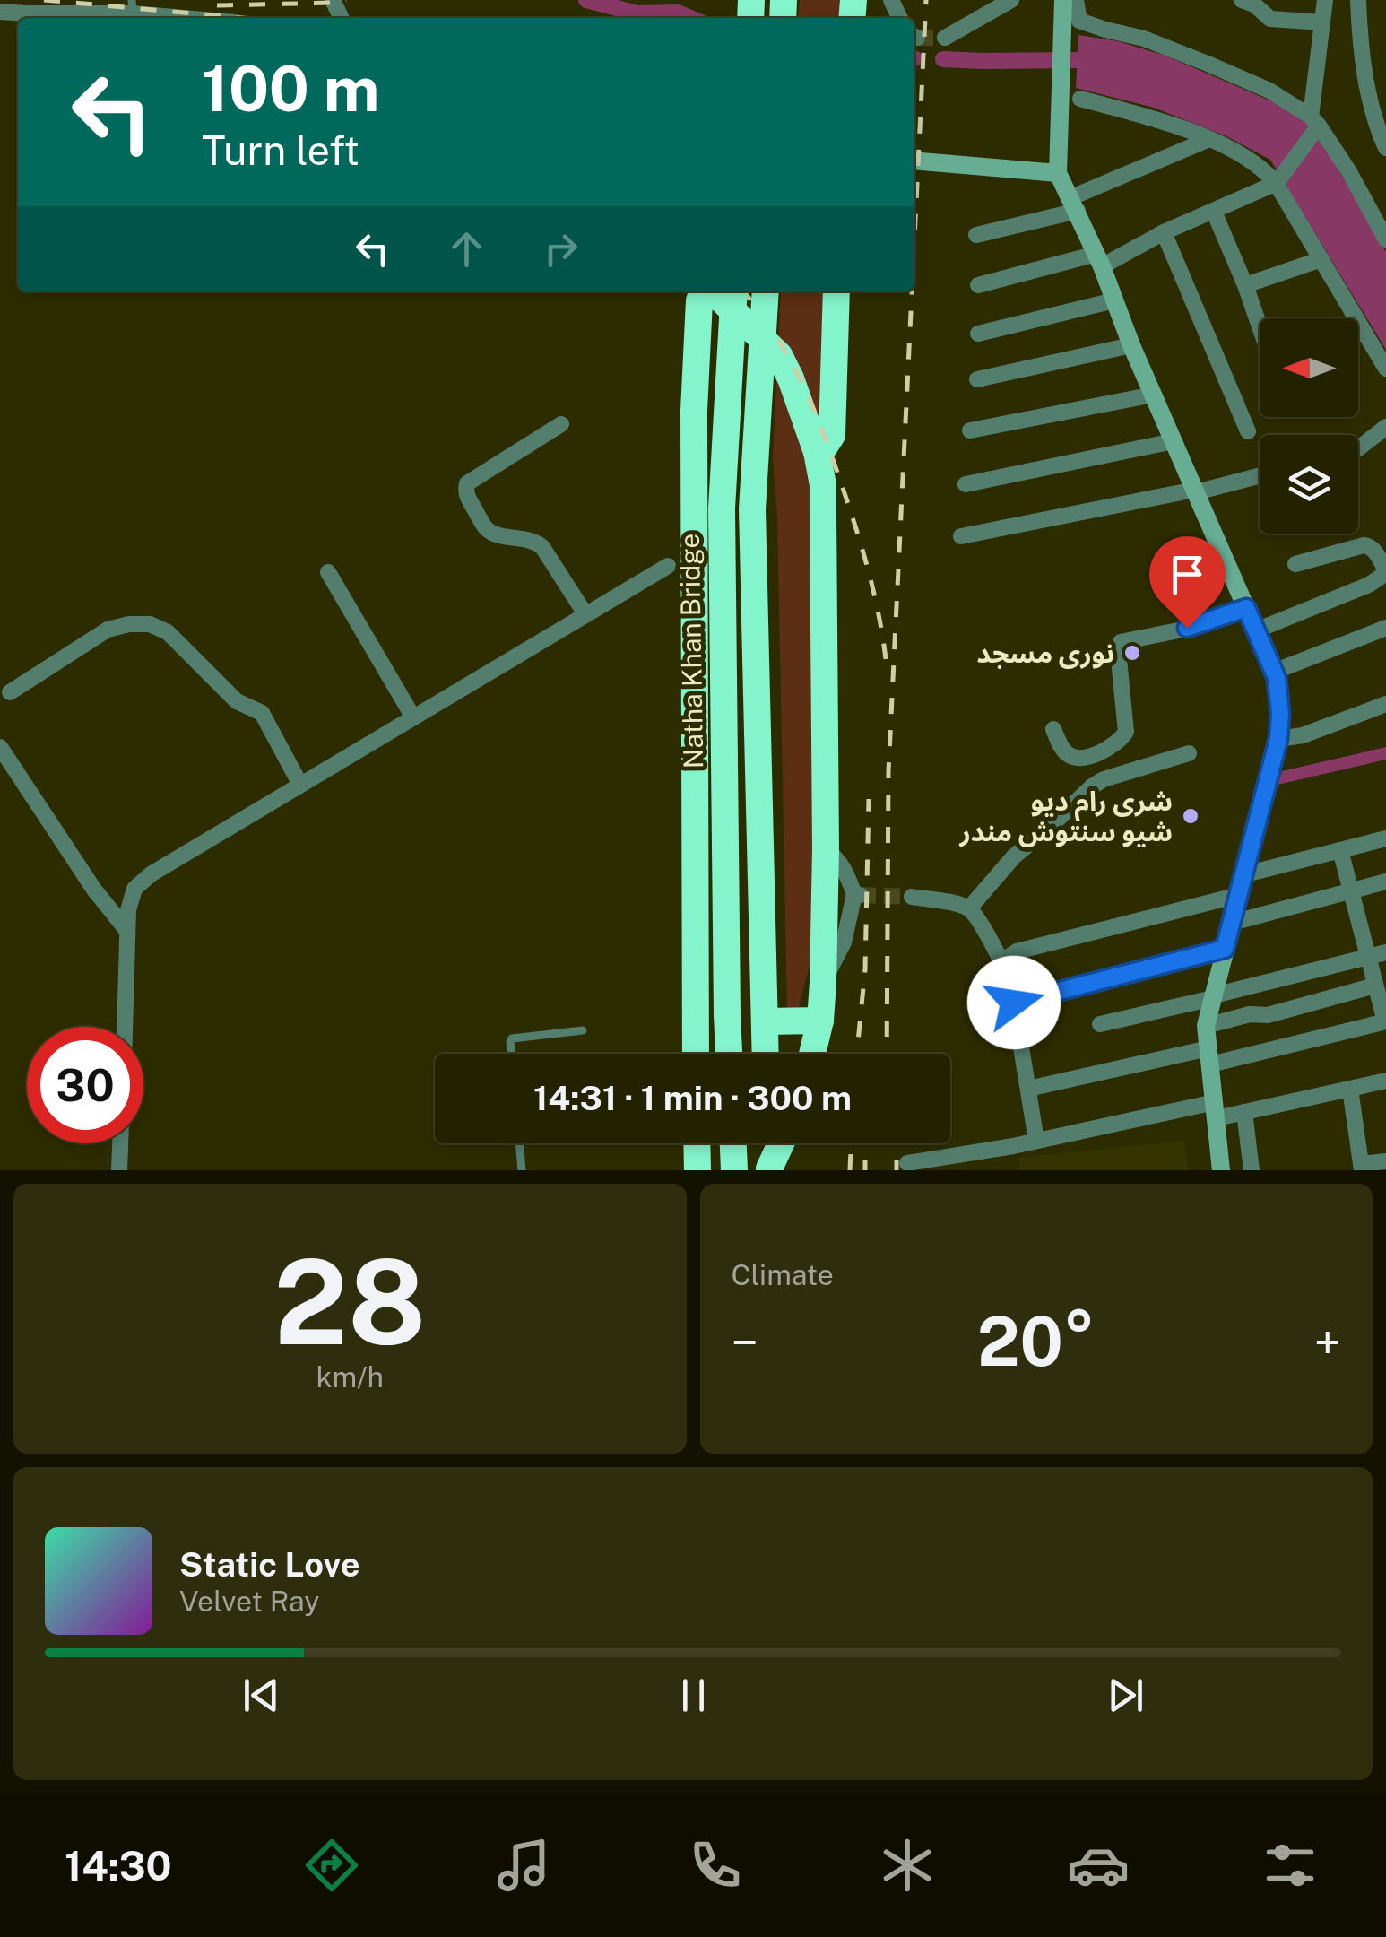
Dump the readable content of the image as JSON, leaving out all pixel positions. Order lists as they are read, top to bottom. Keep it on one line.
{"streets":{"highway":["Natha Khan Bridge"]},"places":["نوری مسجد","شری رام دیو شیو سنتوش مندر"],"north":"left","page":{"turn":["100 m","Turn left"],"limit":"30","trip":"14:31 · 1 min · 300 m","tile":[["28","km/h"],"Climate"],"heat":["−","20°","+"],"song":["Static Love","Velvet Ray"],"tabs":"14:30"}}
